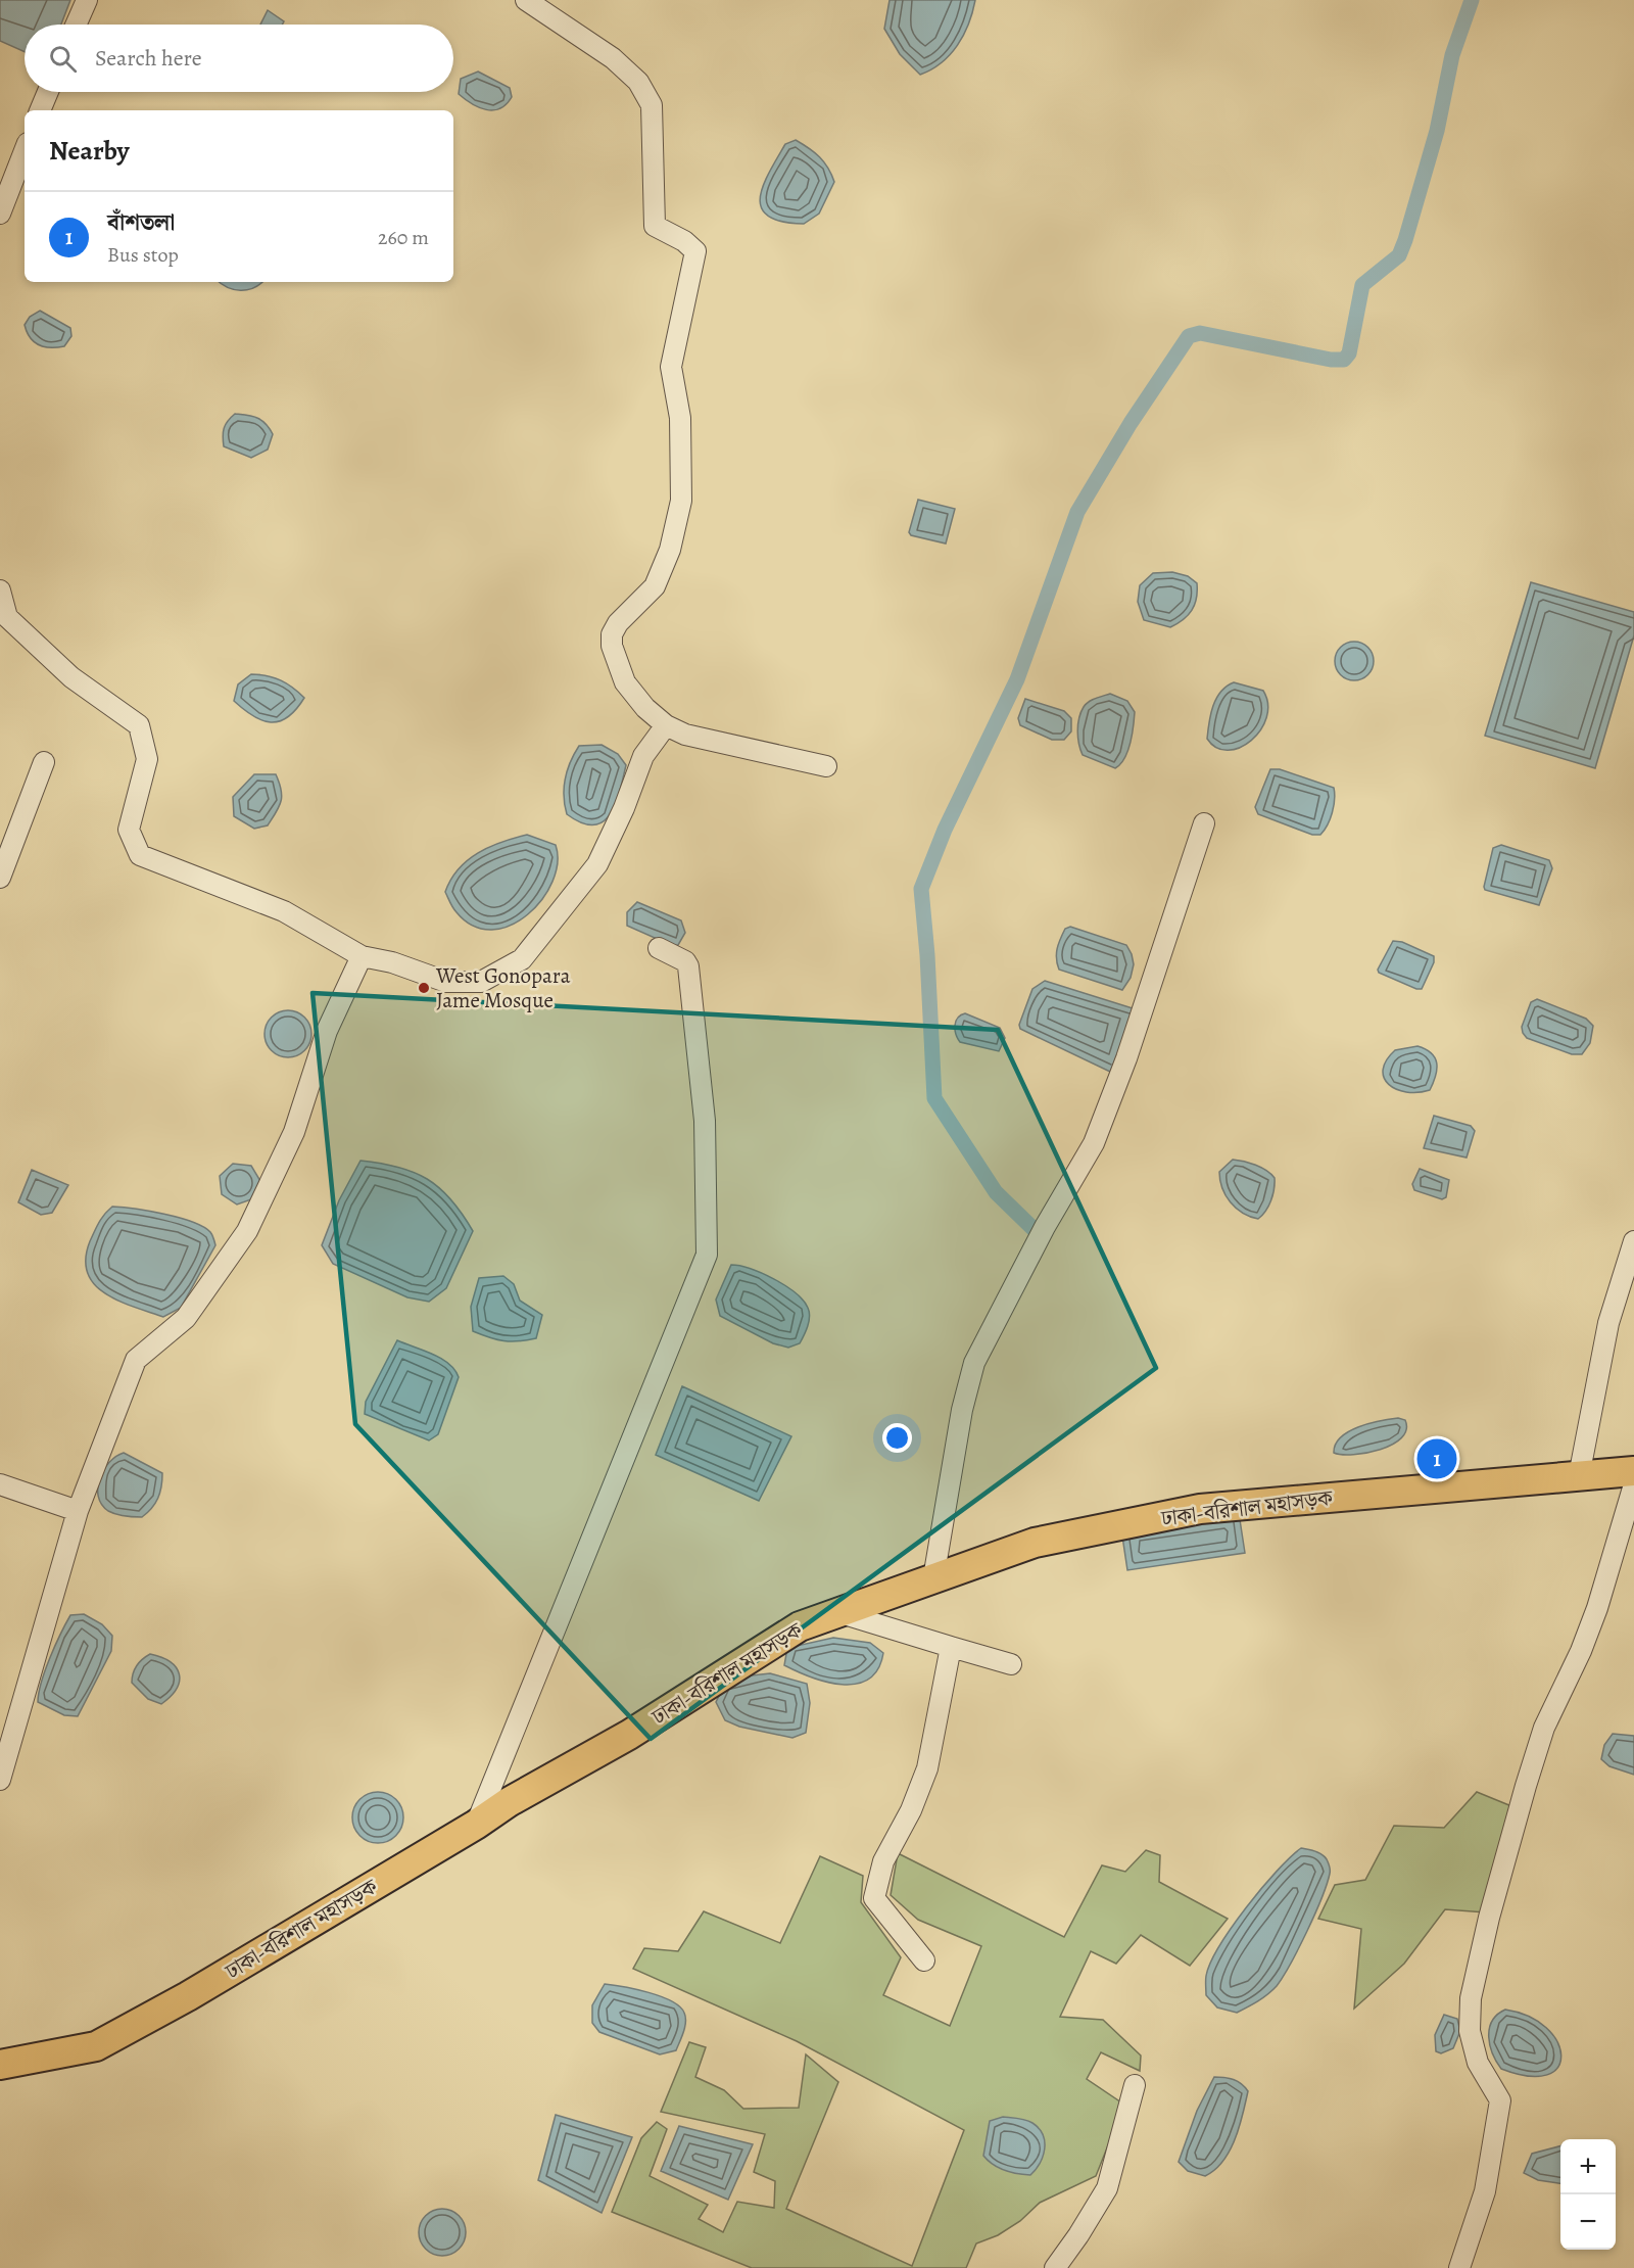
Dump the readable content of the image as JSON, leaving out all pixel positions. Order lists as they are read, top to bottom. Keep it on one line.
{"streets":{"highway":["ঢাকা-বরিশাল মহাসড়ক"]},"places":["West Gonopara Jame Mosque"],"page":{"search":"Search here","heading":"Nearby","list":[{"mark":"1","name":"বাঁশতলা","note":"Bus stop","value":"260 m"}],"pins":"1","map_buttons":["+","−"]}}
